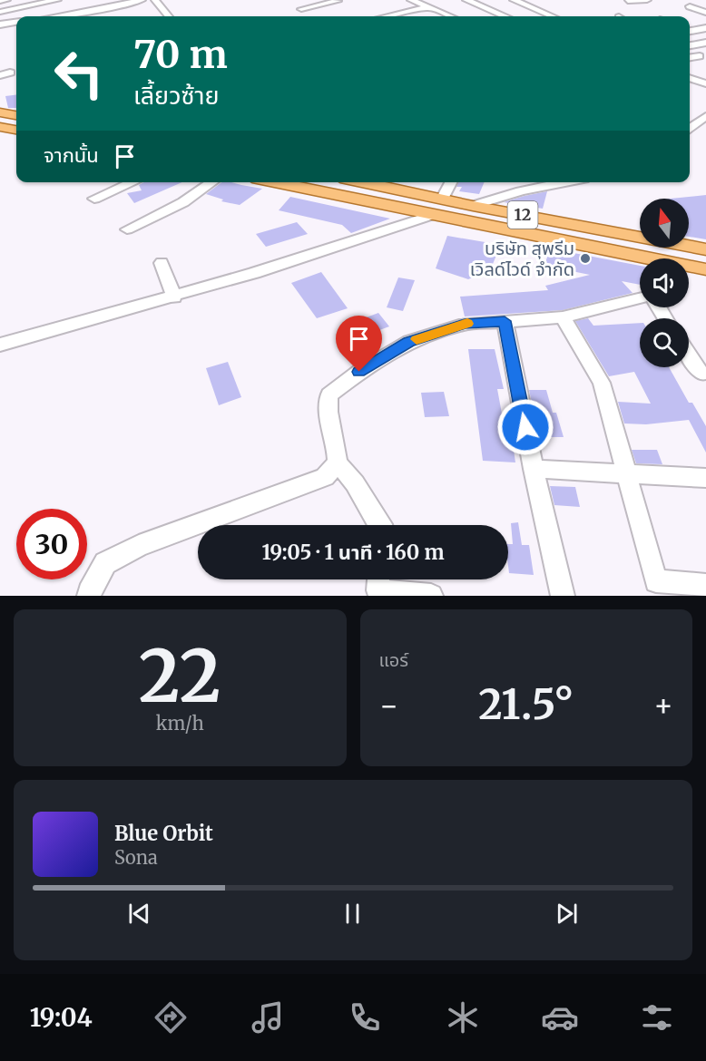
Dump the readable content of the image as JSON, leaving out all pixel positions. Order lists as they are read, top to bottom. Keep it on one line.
{"streets":{"main road":["12"]},"places":["บริษัท สุพรีม เวิลด์ไวด์ จำกัด"],"north":"top","page":{"turn":["70 m","เลี้ยวซ้าย"],"then":"จากนั้น","limit":"30","trip":"19:05 · 1 นาที · 160 m","tile":[["22","km/h"],"แอร์"],"heat":["−","21.5°","+"],"song":["Blue Orbit","Sona"],"tabs":"19:04"}}
